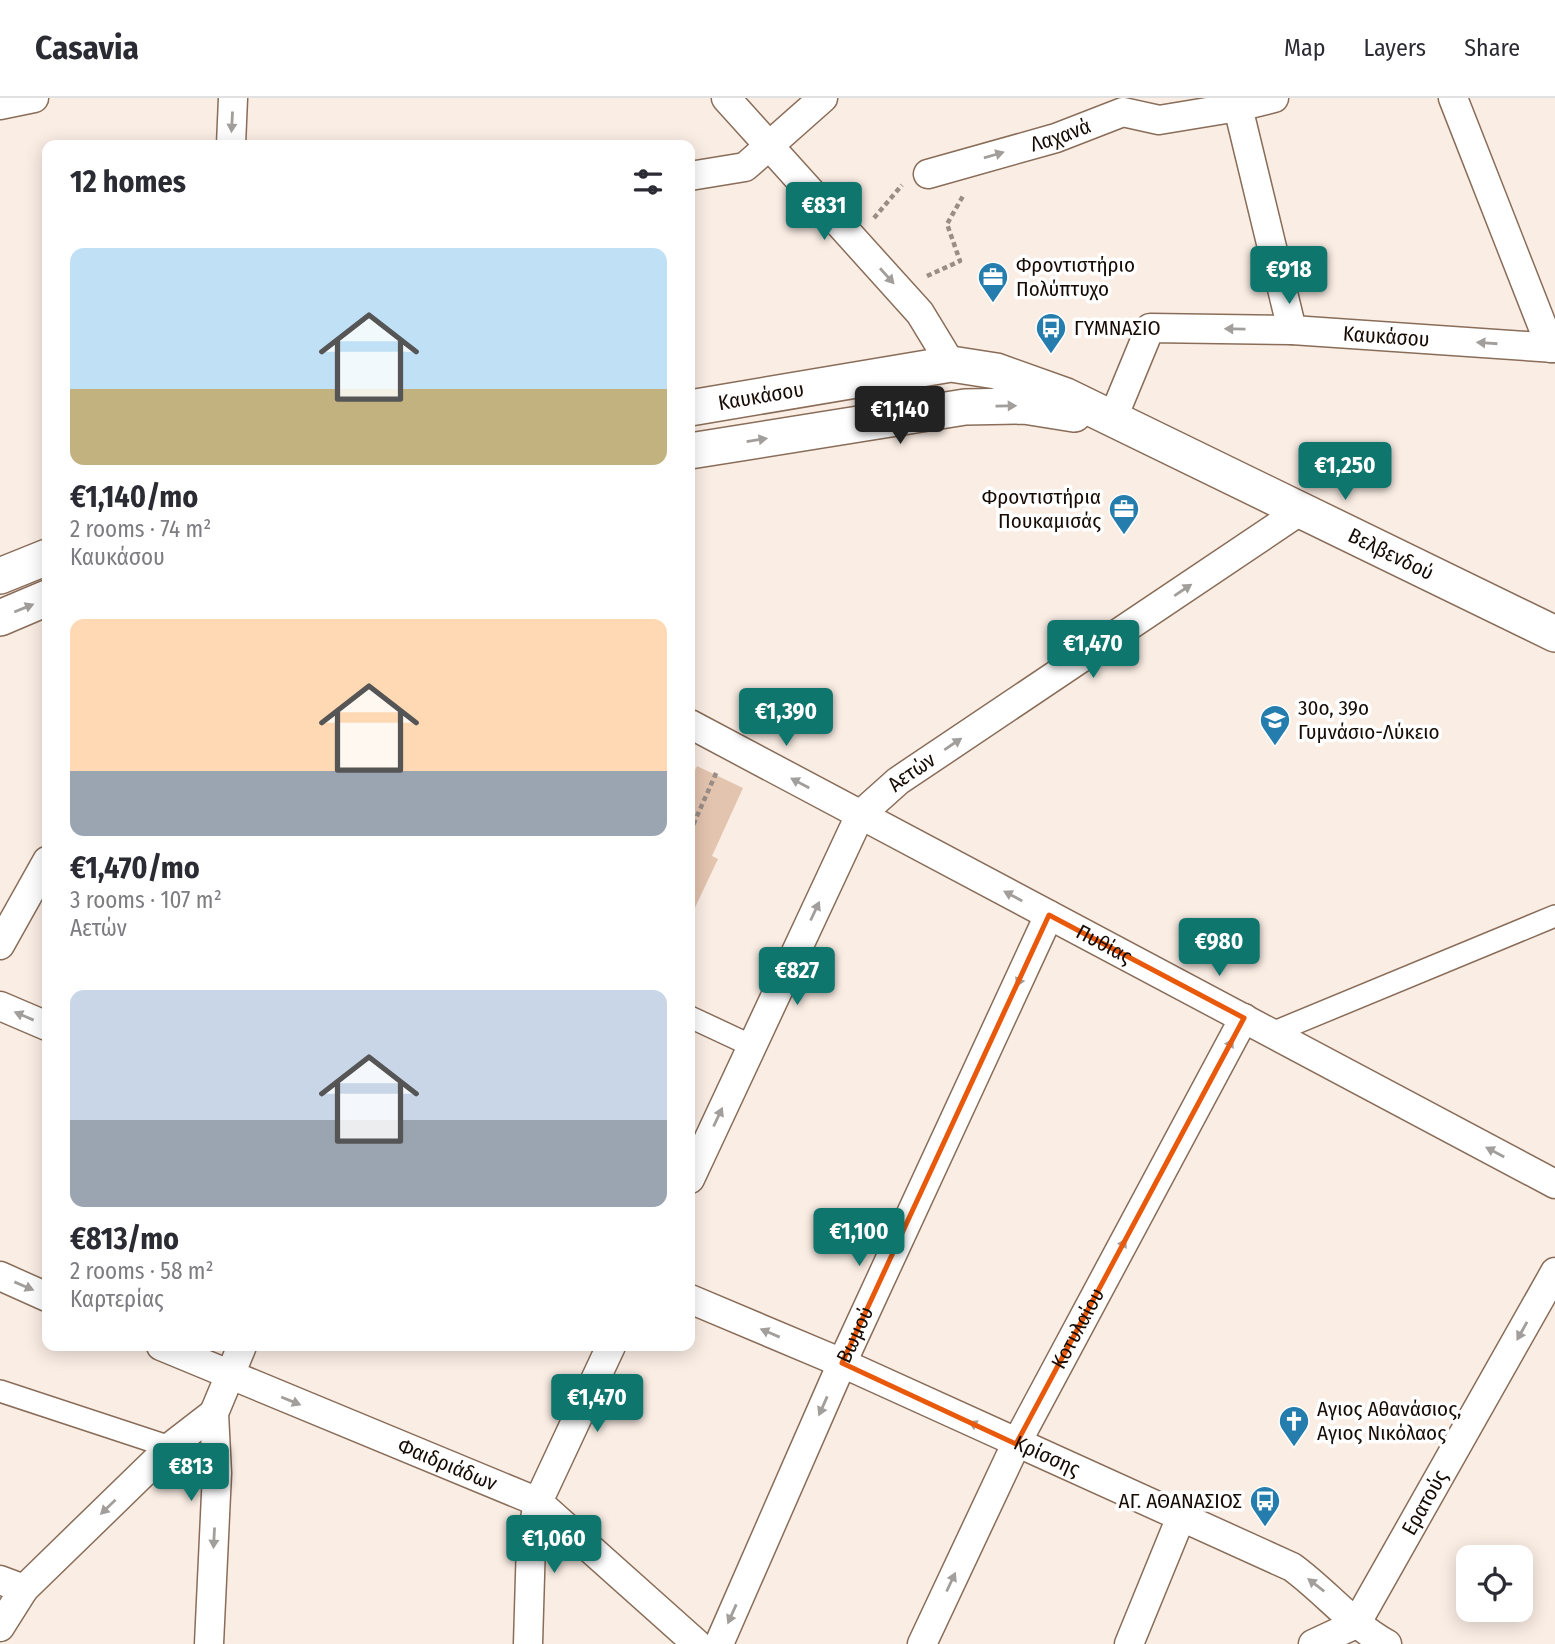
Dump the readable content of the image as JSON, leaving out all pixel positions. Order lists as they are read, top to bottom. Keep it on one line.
{"streets":{"street":["Λαχανά","Καυκάσου","Βελβενδού","Αετών","Πυθίας","Κοτυλαίου","Βωμού","Κρίσσης","Φαιδριάδων","Ερατούς"]},"crossings":[["Καυκάσου","Βελβενδού"],["Βελβενδού","Αετών"],["Αετών","Πυθίας"],["Πυθίας","Κοτυλαίου"],["Πυθίας","Βωμού"],["Κοτυλαίου","Κρίσσης"],["Βωμού","Κρίσσης"],["Κρίσσης","Ερατούς"]],"one_way":["Λαχανά","Αετών","Πυθίας","Κοτυλαίου","Βωμού","Κρίσσης","Φαιδριάδων","Ερατούς"],"places":{"office":["Φροντιστήριο Πολύπτυχο","Φροντιστήρια Πουκαμισάς"],"bus stop":["ΓΥΜΝΑΣΙΟ","ΑΓ. ΑΘΑΝΑΣΙΟΣ"],"school or university":["30ο, 39ο Γυμνάσιο-Λύκειο"],"church":["Αγιος Αθανάσιος, Αγιος Νικόλαος"]},"page":{"header":"Casavia","nav":["Map","Layers","Share"],"heading":"12 homes","price":["€831","€918","€1,140","€1,250","€1,470","€1,390","€980","€827","€1,100","€1,470","€813","€1,060"],"list":[{"name":"€1,140/mo","note":"2 rooms · 74 m² · Καυκάσου"},{"name":"€1,470/mo","note":"3 rooms · 107 m² · Αετών"},{"name":"€813/mo","note":"2 rooms · 58 m² · Καρτερίας"}]}}
